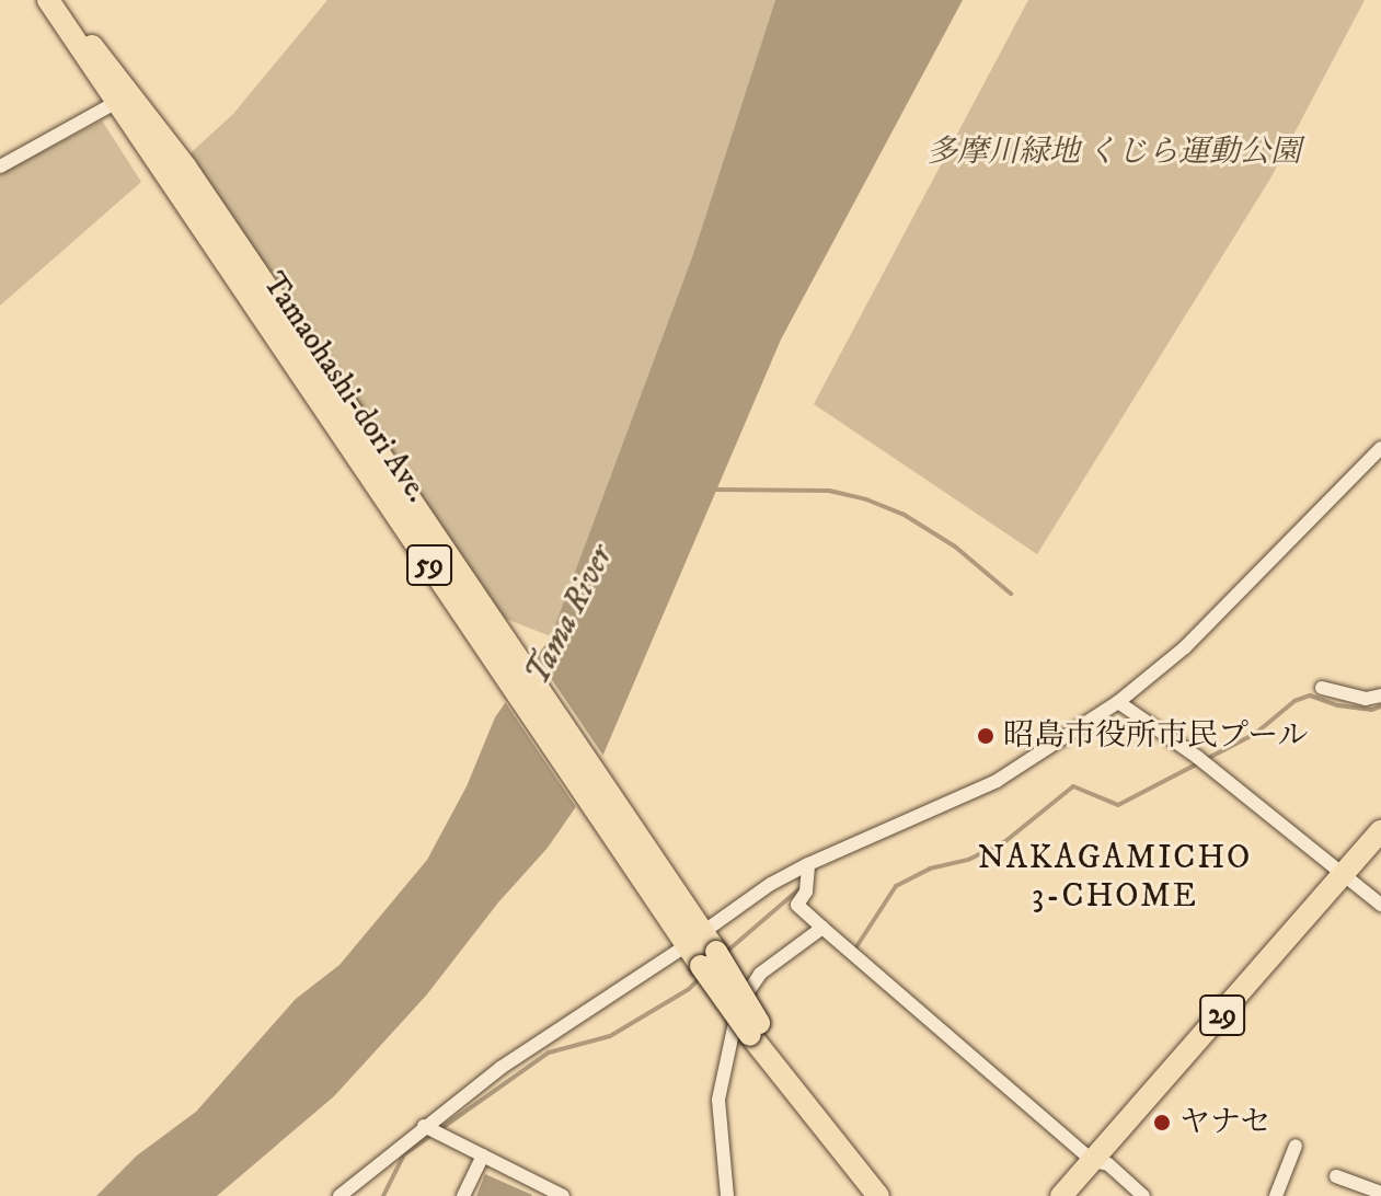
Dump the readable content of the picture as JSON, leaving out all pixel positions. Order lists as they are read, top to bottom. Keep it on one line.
{"streets":{"main road":["Tamaohashi-dori Ave.","59","29"]},"districts":["NAKAGAMICHO 3-CHOME"],"water":["Tama River"],"parks":["多摩川緑地 くじら運動公園"],"places":["昭島市役所市民プール","ヤナセ"]}
